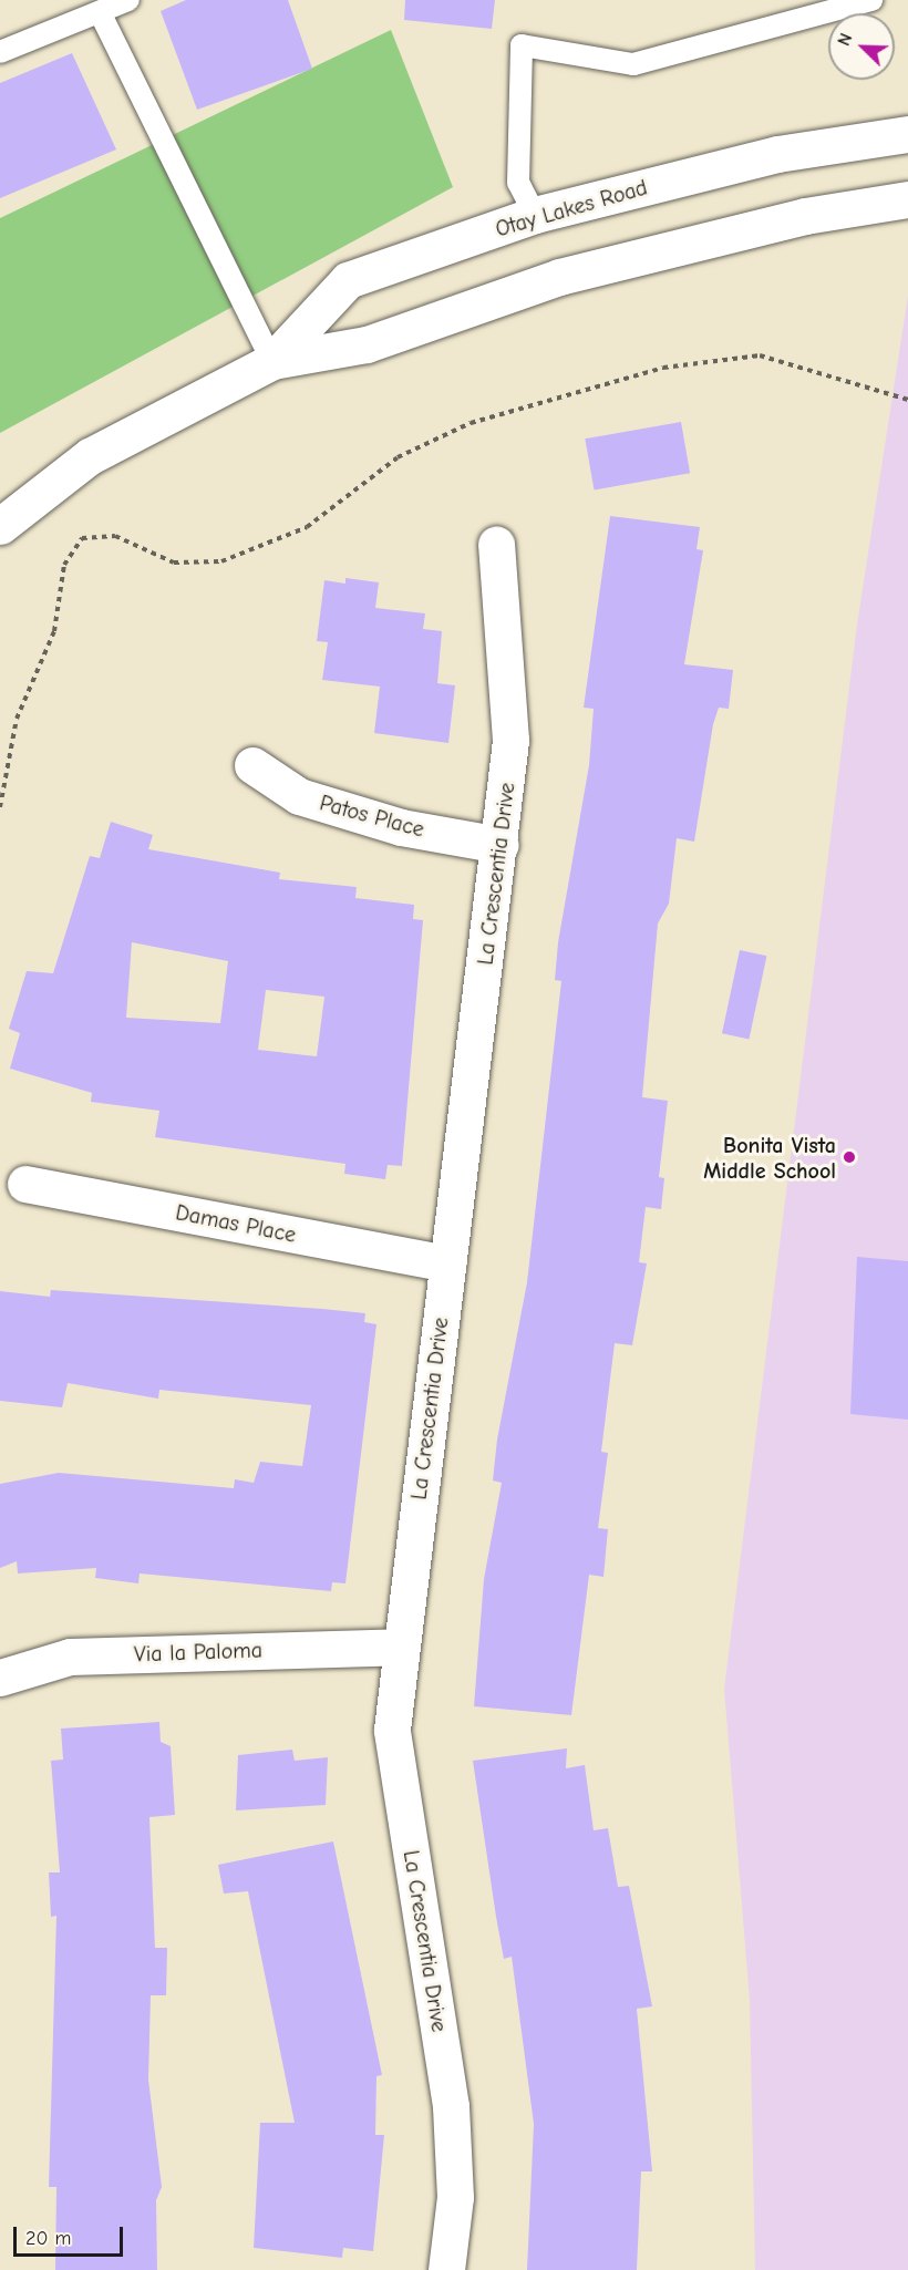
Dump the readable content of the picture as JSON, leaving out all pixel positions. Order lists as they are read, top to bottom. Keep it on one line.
{"streets":{"street":["Otay Lakes Road","Patos Place","La Crescentia Drive","Damas Place","Via la Paloma"]},"crossings":[["Patos Place","La Crescentia Drive"],["La Crescentia Drive","Damas Place"],["La Crescentia Drive","Via la Paloma"]],"places":["Bonita Vista Middle School"],"scale_bar":"20 m","north":"top left"}
